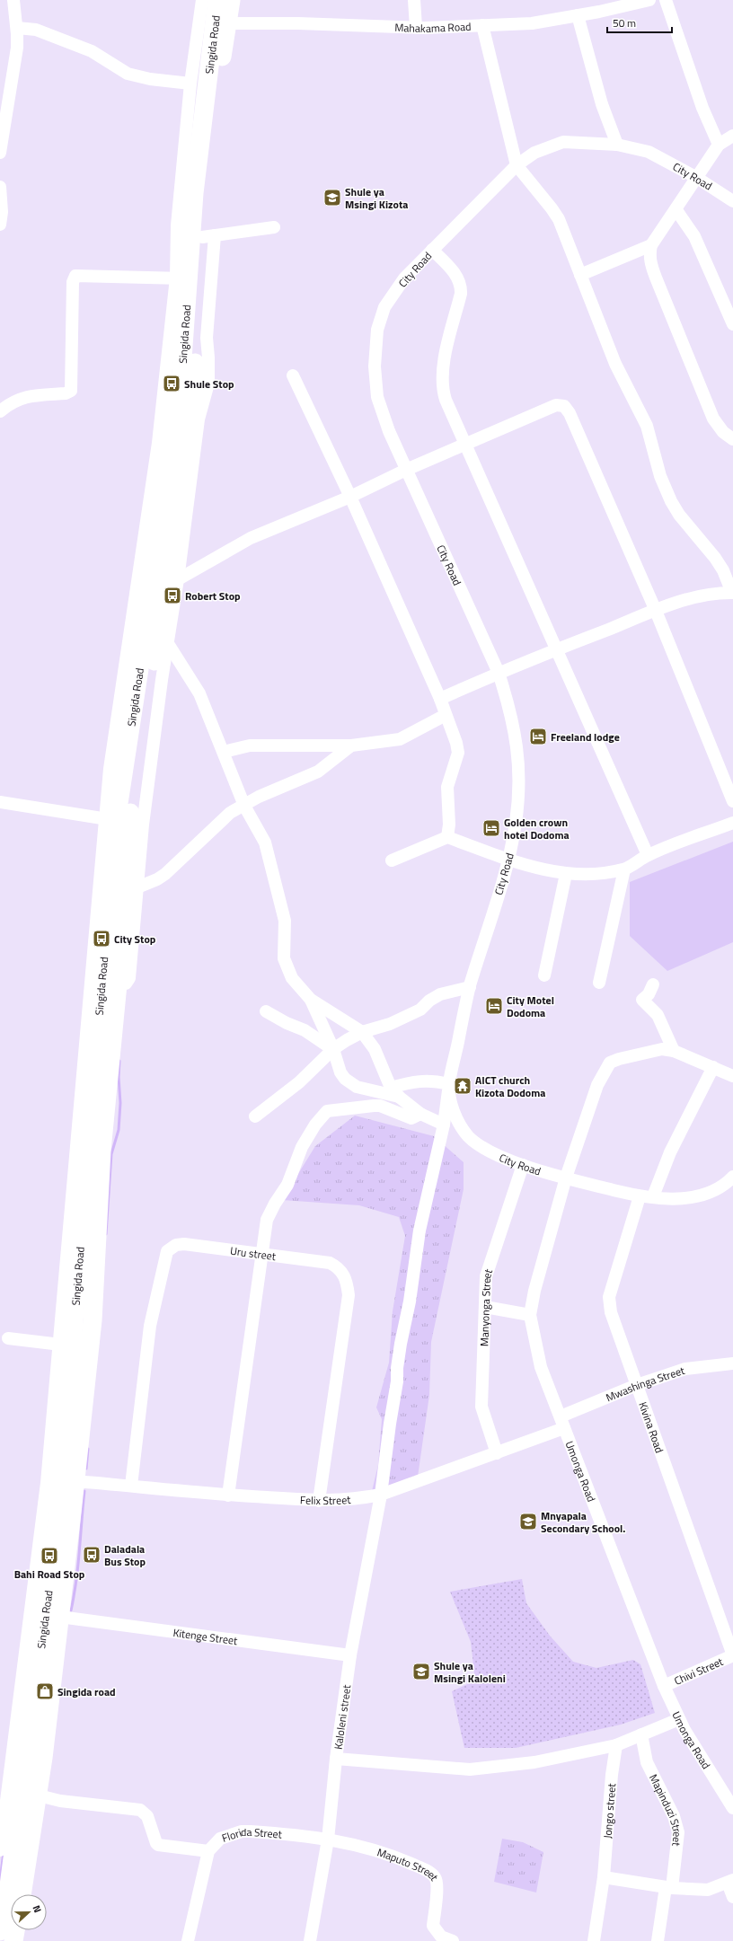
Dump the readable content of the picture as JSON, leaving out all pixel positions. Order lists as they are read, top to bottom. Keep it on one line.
{"streets":{"highway":["Singida Road"],"street":["Mahakama Road","City Road","Uru street","Manyonga Street","Mwashinga Street","Kivina Road","Umonga Road","Felix Street","Kitenge Street","Chivi Street","Kaloleni street","Mapinduzi Street","Jongo street","Florida Street","Maputo Street"]},"crossings":[["Mahakama Road","Singida Road"],["Singida Road","Felix Street"],["Singida Road","Kitenge Street"],["City Road","Manyonga Street"],["City Road","Kivina Road"],["City Road","Umonga Road"],["City Road","Kaloleni street"],["Uru street","Felix Street"],["Manyonga Street","Felix Street"],["Mwashinga Street","Kivina Road"],["Mwashinga Street","Umonga Road"],["Mwashinga Street","Felix Street"],["Kivina Road","Chivi Street"],["Umonga Road","Felix Street"],["Umonga Road","Chivi Street"],["Felix Street","Kaloleni street"],["Kitenge Street","Kaloleni street"],["Kaloleni street","Florida Street"],["Kaloleni street","Maputo Street"],["Florida Street","Maputo Street"]],"places":{"school or university":["Shule ya Msingi Kizota","Mnyapala Secondary School.","Shule ya Msingi Kaloleni"],"bus stop":["Shule Stop","Robert Stop","City Stop","Daladala Bus Stop","Bahi Road Stop"],"hotel":["Freeland lodge","Golden crown hotel Dodoma","City Motel Dodoma"],"temple":["AICT church Kizota Dodoma"],"shop":["Singida road"]},"scale_bar":"50 m","north":"right"}
